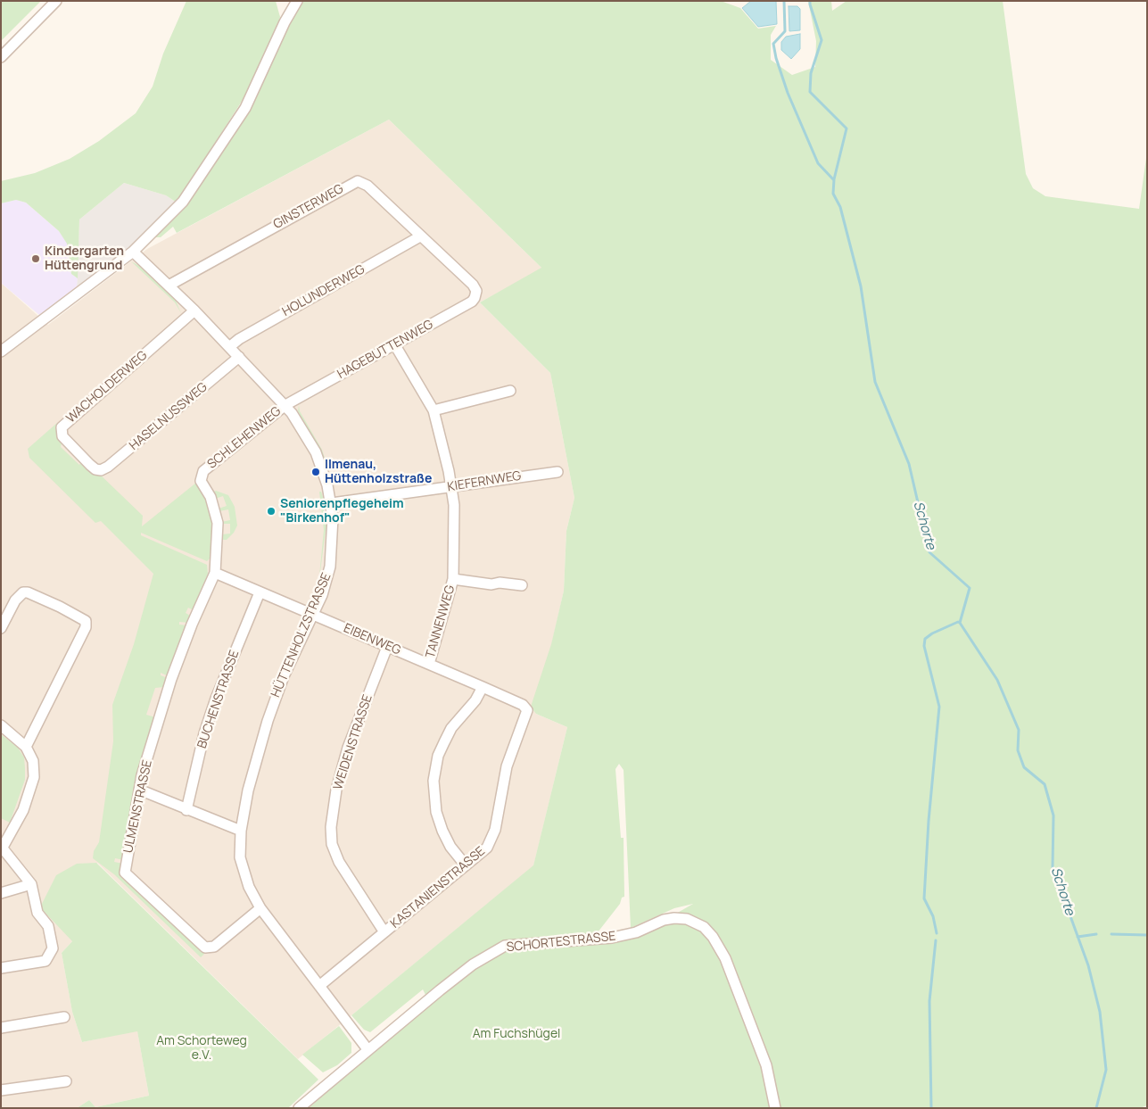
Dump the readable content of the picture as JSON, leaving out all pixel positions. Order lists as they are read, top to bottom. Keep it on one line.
{"streets":{"street":["GINSTERWEG","HOLUNDERWEG","HAGEBUTTENWEG","WACHOLDERWEG","HASELNUSSWEG","SCHLEHENWEG","KIEFERNWEG","TANNENWEG","HÜTTENHOLZSTRASSE","EIBENWEG","BUCHENSTRASSE","WEIDENSTRASSE","ULMENSTRASSE","KASTANIENSTRASSE","SCHORTESTRASSE"]},"crossings":[["GINSTERWEG","HOLUNDERWEG"],["GINSTERWEG","HAGEBUTTENWEG"],["GINSTERWEG","HÜTTENHOLZSTRASSE"],["HOLUNDERWEG","HÜTTENHOLZSTRASSE"],["HAGEBUTTENWEG","SCHLEHENWEG"],["HAGEBUTTENWEG","TANNENWEG"],["HAGEBUTTENWEG","HÜTTENHOLZSTRASSE"],["WACHOLDERWEG","HASELNUSSWEG"],["WACHOLDERWEG","HÜTTENHOLZSTRASSE"],["HASELNUSSWEG","HÜTTENHOLZSTRASSE"],["SCHLEHENWEG","HÜTTENHOLZSTRASSE"],["SCHLEHENWEG","EIBENWEG"],["SCHLEHENWEG","ULMENSTRASSE"],["KIEFERNWEG","TANNENWEG"],["KIEFERNWEG","HÜTTENHOLZSTRASSE"],["TANNENWEG","EIBENWEG"],["HÜTTENHOLZSTRASSE","EIBENWEG"],["HÜTTENHOLZSTRASSE","ULMENSTRASSE"],["HÜTTENHOLZSTRASSE","KASTANIENSTRASSE"],["HÜTTENHOLZSTRASSE","SCHORTESTRASSE"],["EIBENWEG","BUCHENSTRASSE"],["EIBENWEG","WEIDENSTRASSE"],["EIBENWEG","ULMENSTRASSE"],["EIBENWEG","KASTANIENSTRASSE"],["WEIDENSTRASSE","KASTANIENSTRASSE"]],"water":["Schorte"],"parks":["Am Fuchshügel","Am Schorteweg e.V."],"places":["Kindergarten Hüttengrund","Ilmenau, Hüttenholzstraße","Seniorenpflegeheim \"Birkenhof\""]}
